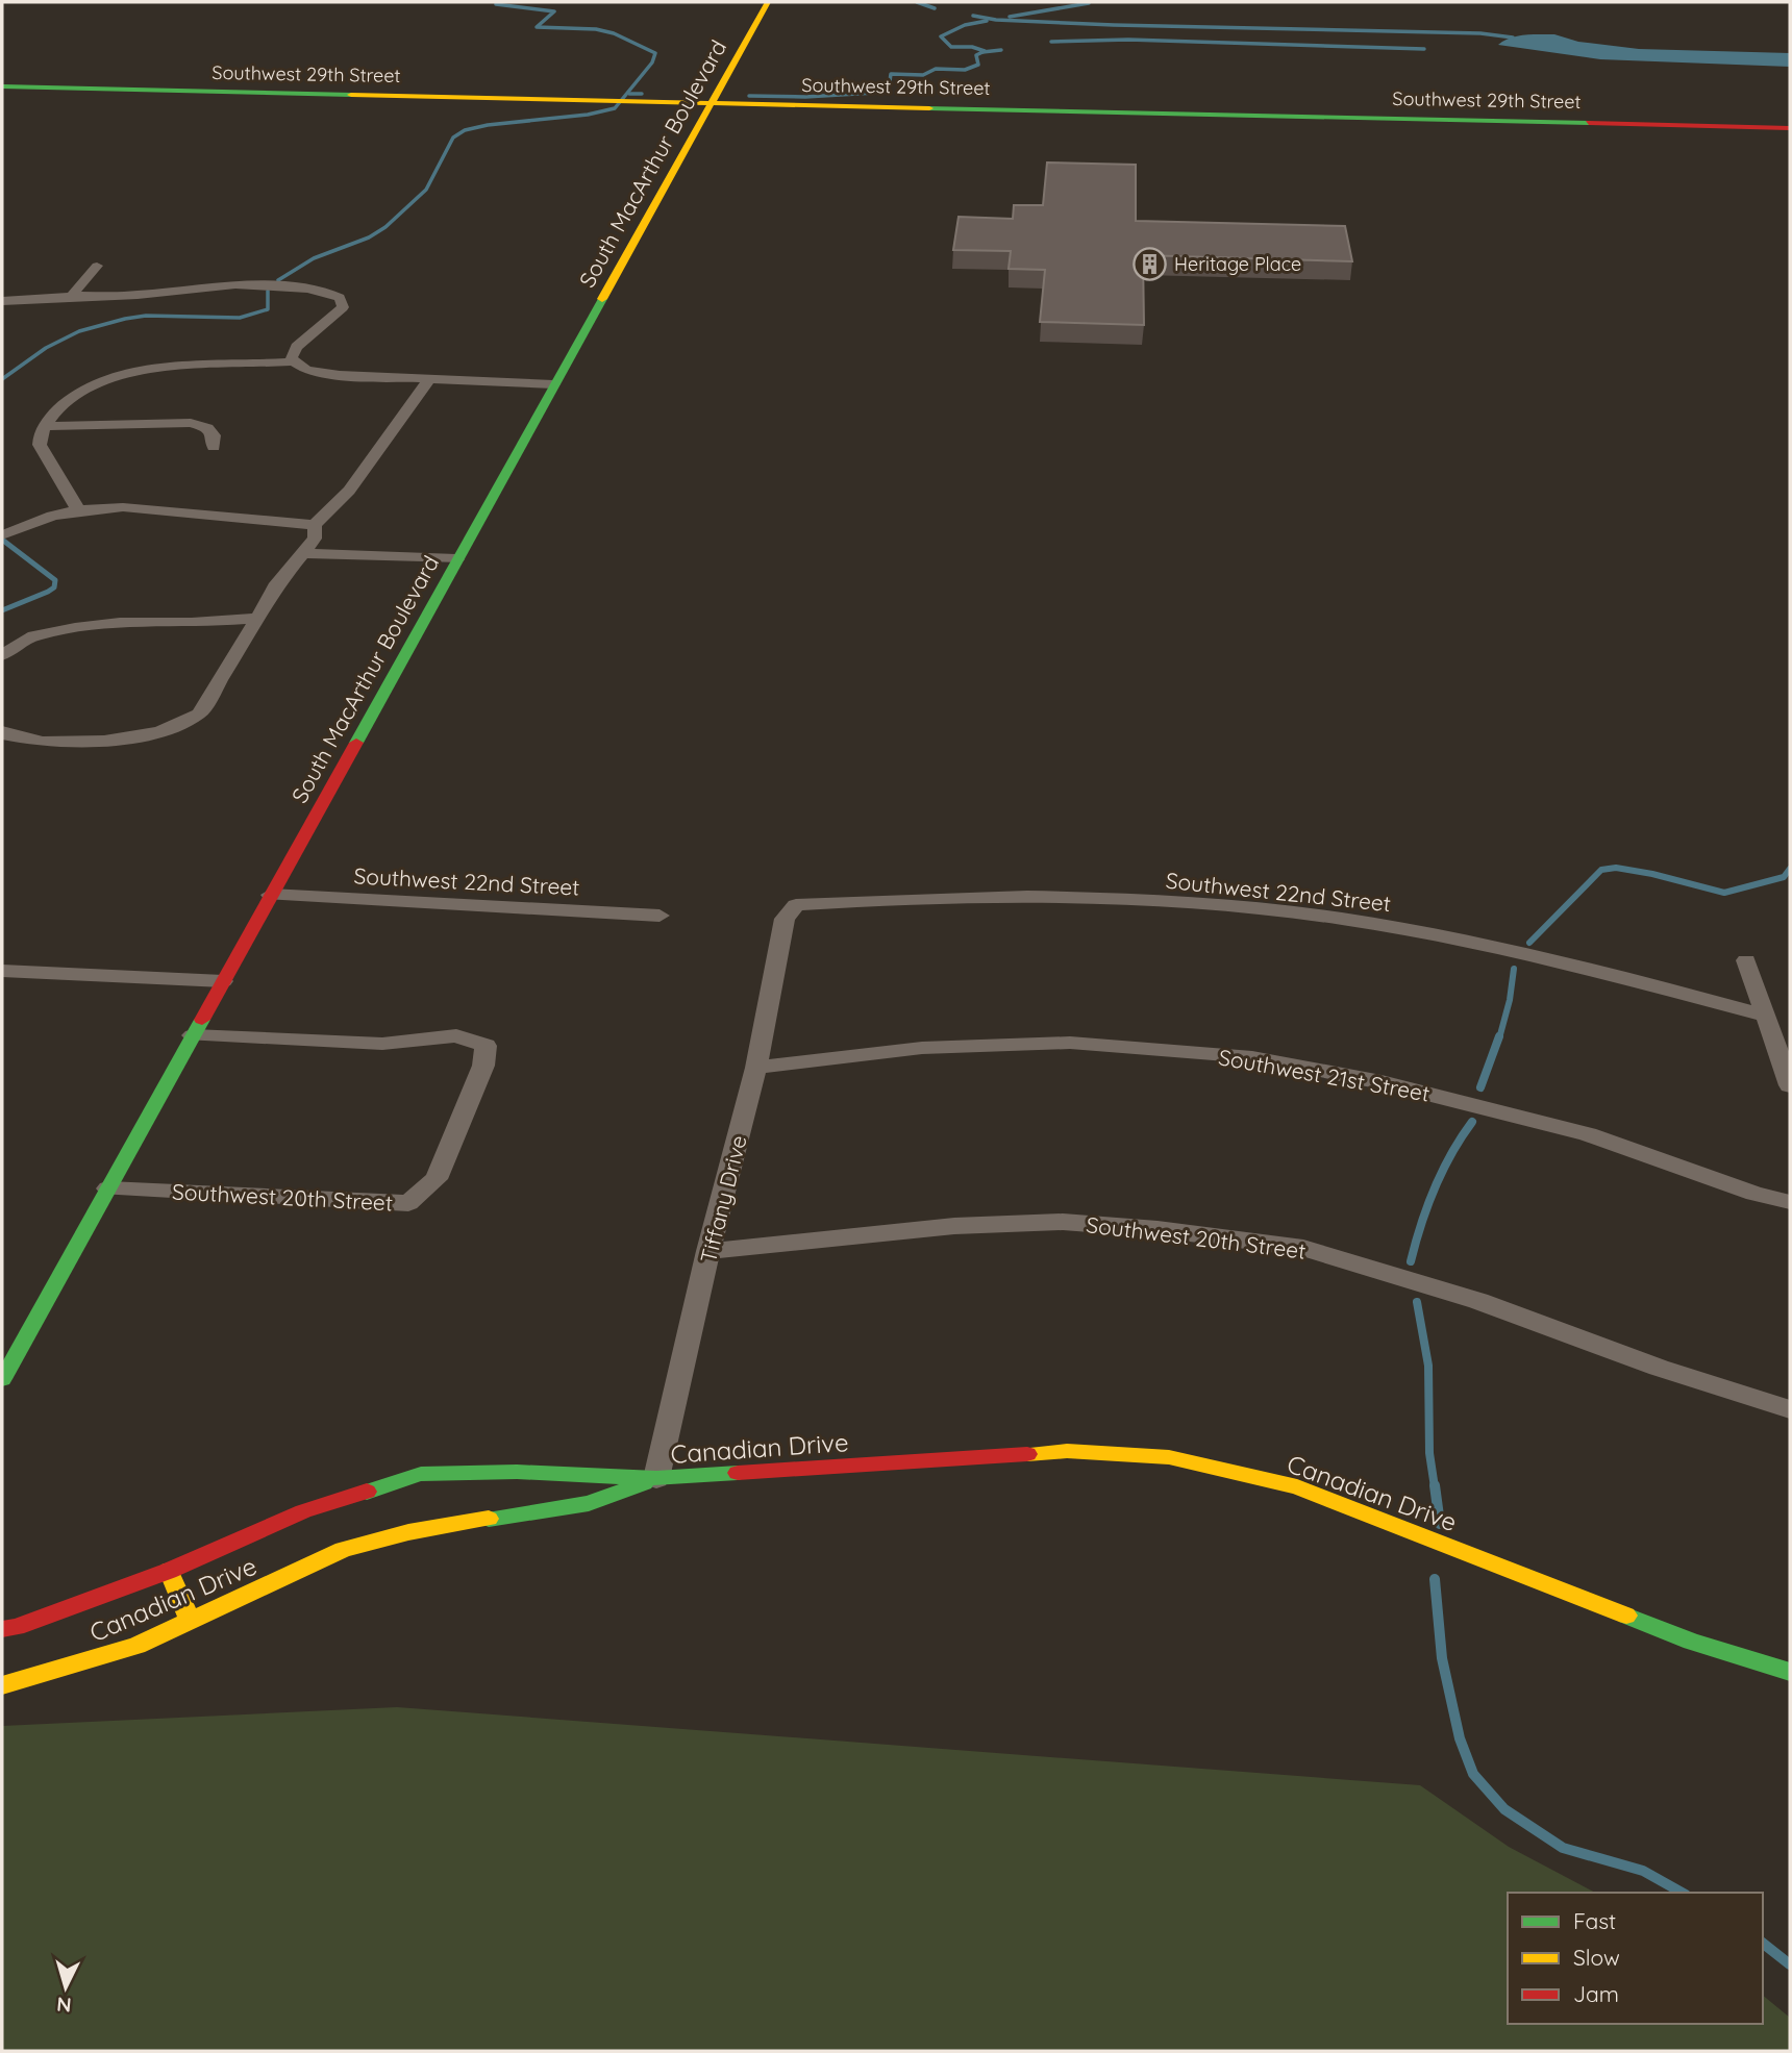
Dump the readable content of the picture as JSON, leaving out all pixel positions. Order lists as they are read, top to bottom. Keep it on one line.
{"streets":{"street":["Southwest 29th Street","South MacArthur Boulevard","Southwest 22nd Street","Southwest 21st Street","Southwest 20th Street","Tiffany Drive","Canadian Drive"]},"crossings":[["Southwest 29th Street","South MacArthur Boulevard"],["South MacArthur Boulevard","Southwest 22nd Street"],["South MacArthur Boulevard","Southwest 20th Street"],["Southwest 22nd Street","Tiffany Drive"],["Southwest 21st Street","Tiffany Drive"],["Southwest 20th Street","Tiffany Drive"],["Tiffany Drive","Canadian Drive"]],"places":{"building":["Heritage Place"]},"legend":["Fast","Slow","Jam"],"north":"bottom"}
